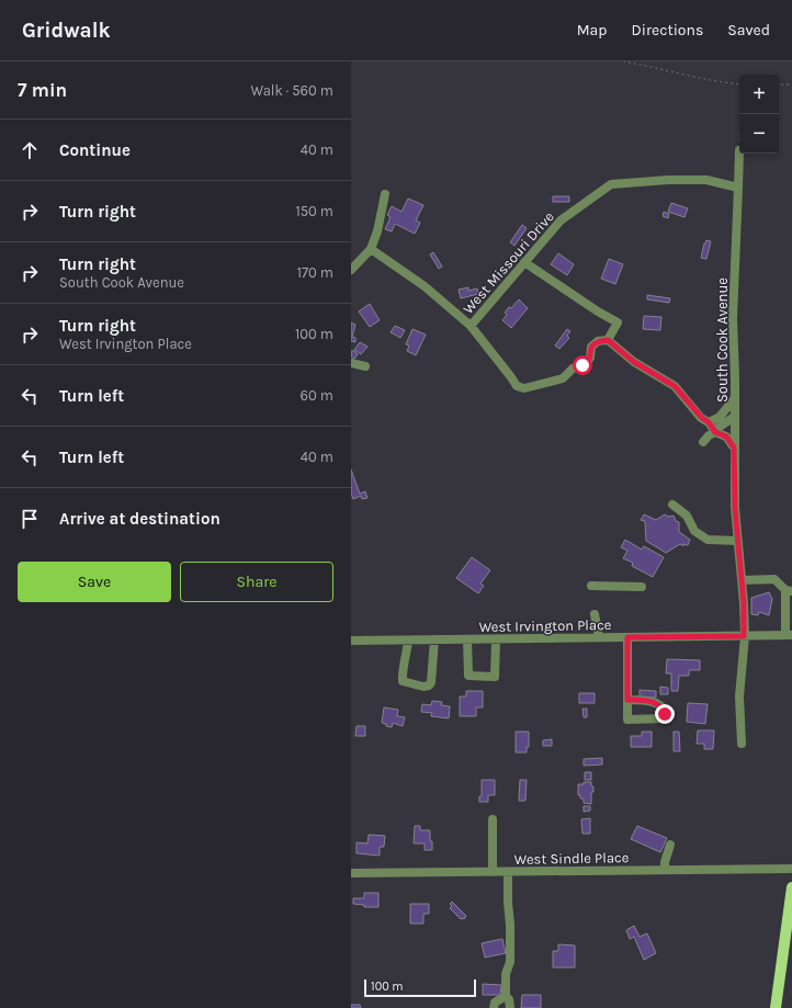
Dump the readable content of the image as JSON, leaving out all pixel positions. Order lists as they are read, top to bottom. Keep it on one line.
{"streets":{"street":["West Missouri Drive","South Cook Avenue","West Irvington Place","West Sindle Place"]},"crossings":[["West Missouri Drive","South Cook Avenue"],["South Cook Avenue","West Irvington Place"]],"scale_bar":"100 m","page":{"header":"Gridwalk","nav":["Map","Directions","Saved"],"heading":["7 min","Walk · 560 m"],"map_buttons":["+","−"],"list":[["Continue","40 m"],["Turn right","150 m"],["Turn right","South Cook Avenue","170 m"],["Turn right","West Irvington Place","100 m"],["Turn left","60 m"],["Turn left","40 m"],"Arrive at destination"],"buttons":["Save","Share"],"scale":"100 m"}}
